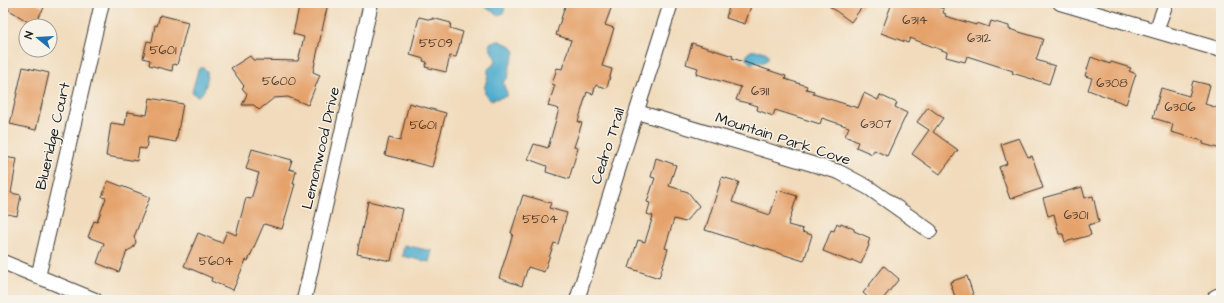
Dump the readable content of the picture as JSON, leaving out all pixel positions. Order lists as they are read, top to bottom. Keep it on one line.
{"streets":{"street":["Blueridge Court","Mountain Park Cove","Cedro Trail","Lemonwood Drive"]},"crossings":[["Mountain Park Cove","Cedro Trail"]],"house_numbers":["6314","6312","5509","5601","5600","6308","6311","6306","6307","5601","6301","5504","5604"],"north":"left"}
